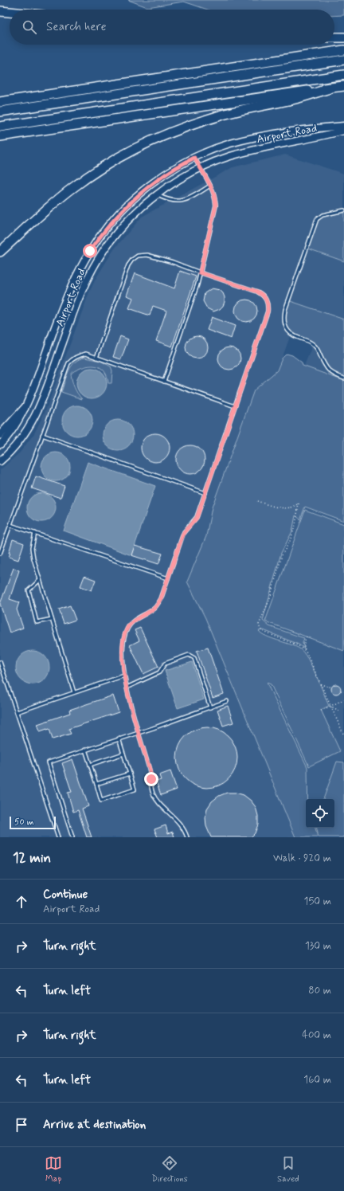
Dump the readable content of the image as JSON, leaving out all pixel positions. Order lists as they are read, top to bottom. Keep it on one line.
{"streets":{"street":["Airport Road"]},"scale_bar":"50 m","page":{"search":"Search here","scale":"50 m","heading":["12 min","Walk · 920 m"],"list":[["Continue","Airport Road","150 m"],["Turn right","130 m"],["Turn left","80 m"],["Turn right","400 m"],["Turn left","160 m"],"Arrive at destination"],"nav":["Map","Directions","Saved"]}}
